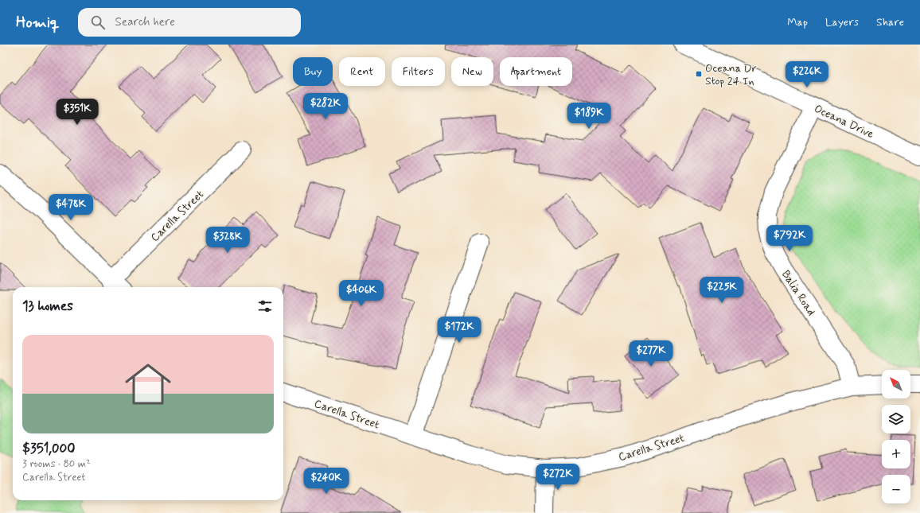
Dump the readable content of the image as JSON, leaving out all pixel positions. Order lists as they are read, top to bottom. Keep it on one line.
{"streets":{"street":["Oceana Drive","Carella Street","Balia Road"]},"crossings":[["Oceana Drive","Balia Road"],["Carella Street","Balia Road"]],"places":{"transit":["Oceana Dr Stop 24 In"]},"north":"top left","page":{"header":"Homiq","search":"Search here","nav":["Map","Layers","Share"],"chip":["Buy","Rent","Filters","New","Apartment"],"price":["$226K","$282K","$351K","$189K","$478K","$792K","$328K","$225K","$406K","$172K","$277K","$272K","$240K"],"heading":"13 homes","list":[{"name":"$351,000","note":"3 rooms · 80 m² · Carella Street"}],"map_buttons":["+","−"]}}
